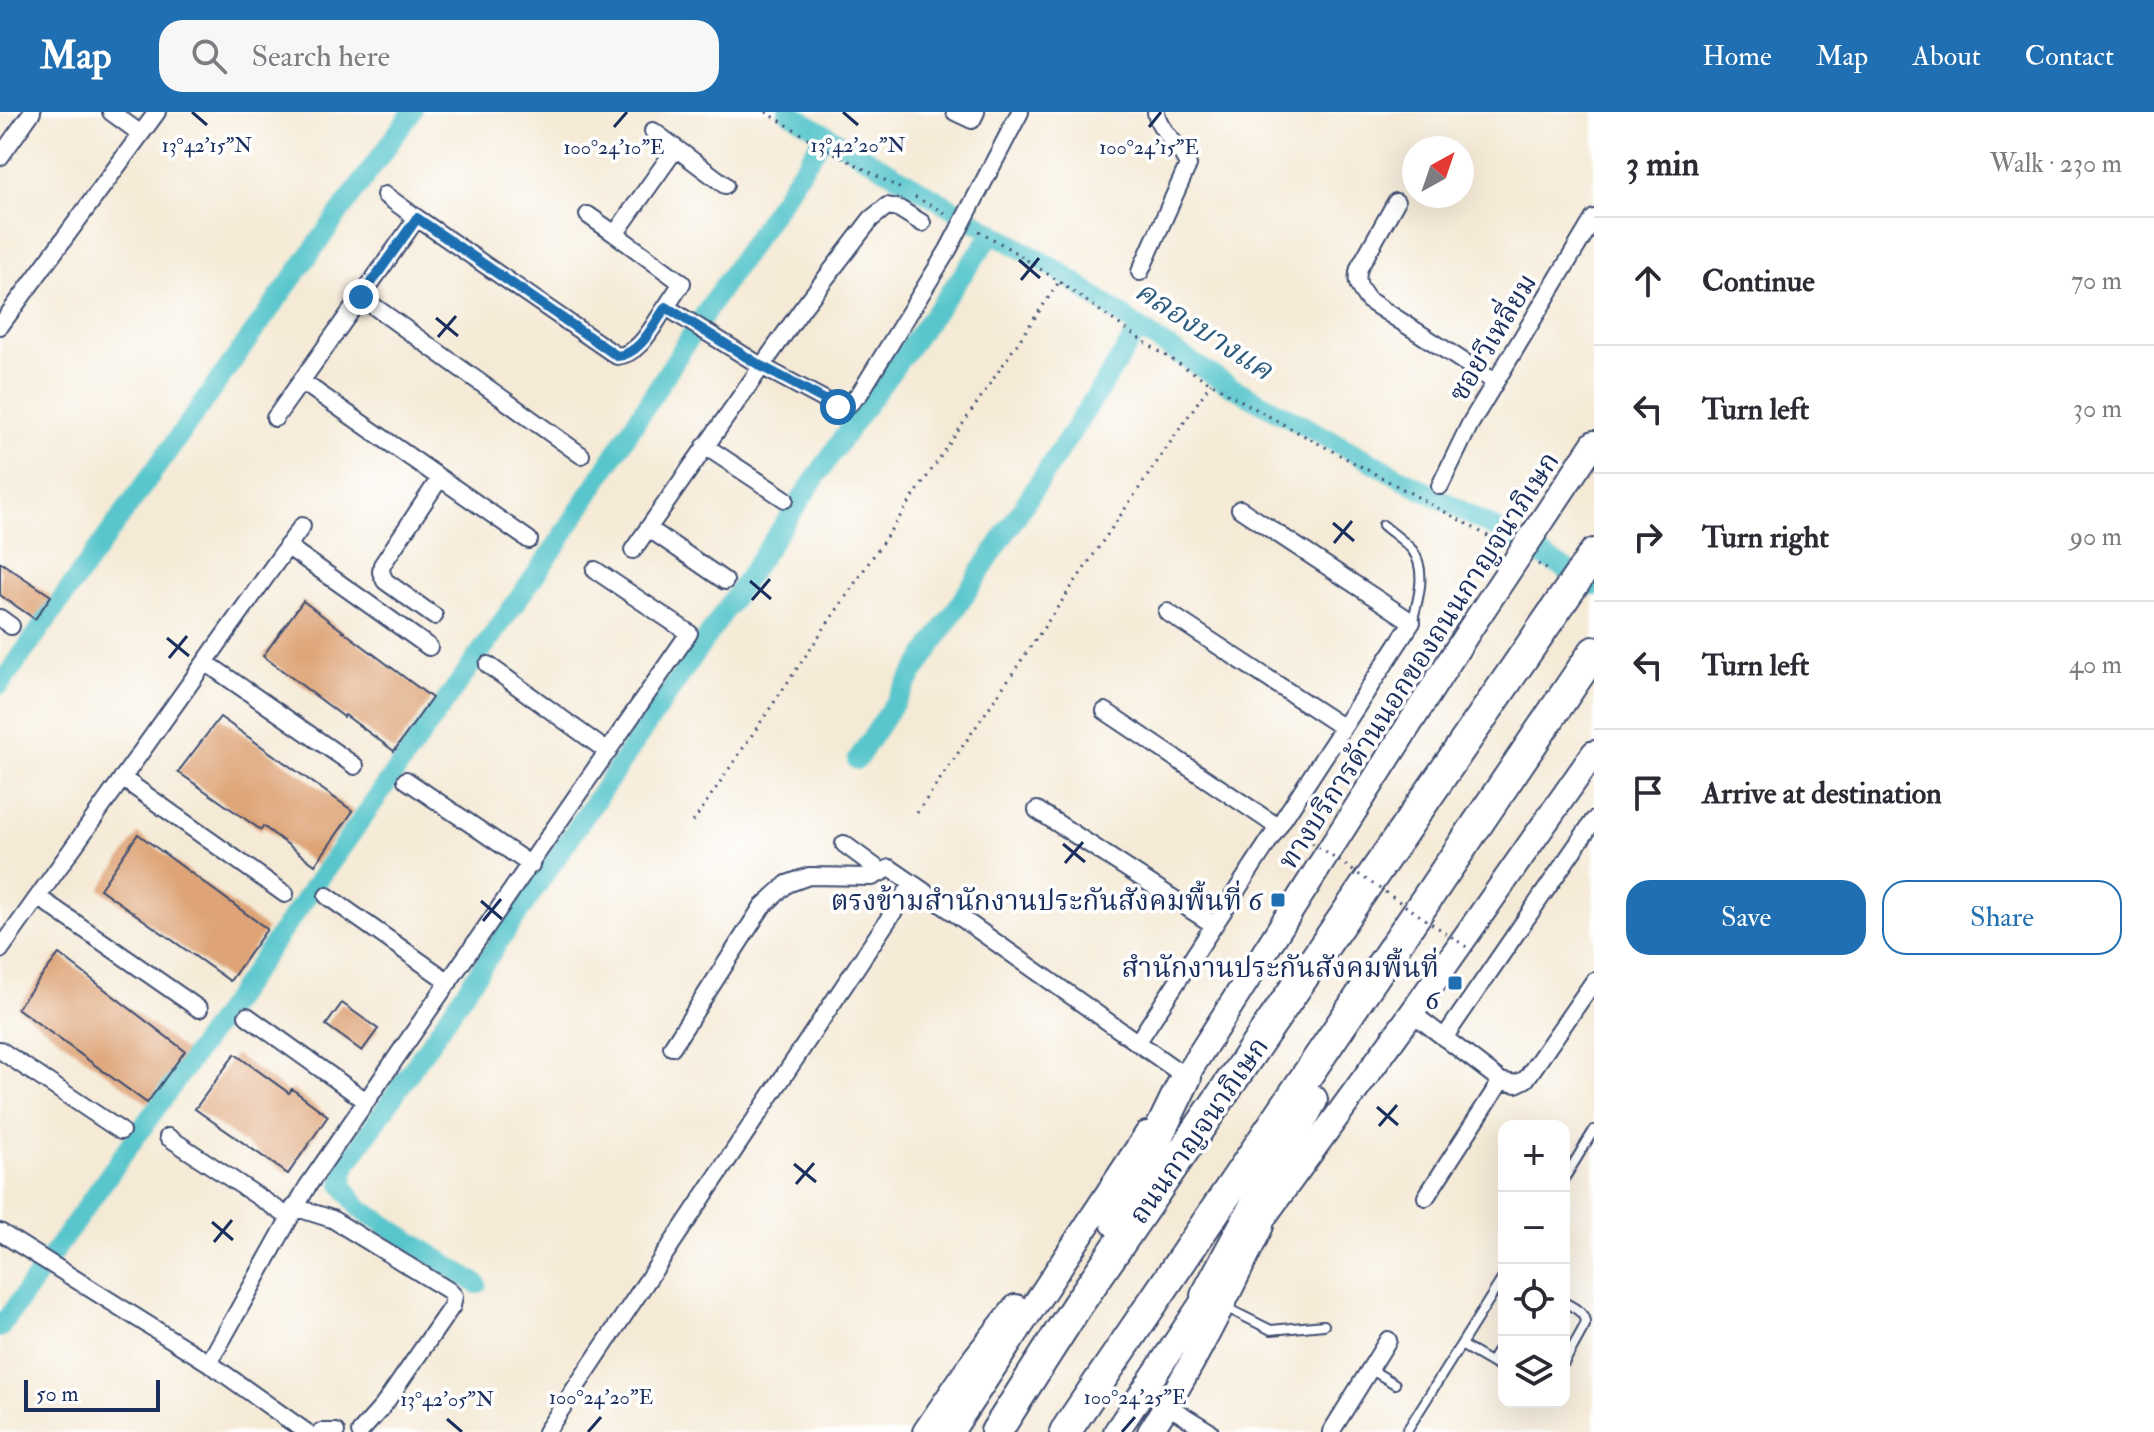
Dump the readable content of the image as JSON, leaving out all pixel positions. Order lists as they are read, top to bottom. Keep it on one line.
{"streets":{"highway":["ถนนกาญจนาภิเษก"],"main road":["ทางบริการด้านนอกของถนนกาญจนาภิเษก"],"street":["ซอยวีเหลี่ยม"]},"water":["คลองบางแค"],"places":{"transit":["ตรงข้ามสำนักงานประกันสังคมพื้นที่ 6","สำนักงานประกันสังคมพื้นที่ 6"]},"scale_bar":"50 m","north":"top right","page":{"header":"Map","search":"Search here","nav":["Home","Map","About","Contact"],"heading":["3 min","Walk · 230 m"],"list":[["Continue","70 m"],["Turn left","30 m"],["Turn right","90 m"],["Turn left","40 m"],"Arrive at destination"],"buttons":["Save","Share"],"map_buttons":["+","−"],"scale":"50 m"},"coordinates":["13°42'15\"N","13°42'20\"N","100°24'10\"E","100°24'15\"E","100°24'20\"E","100°24'25\"E","13°42'05\"N"]}
